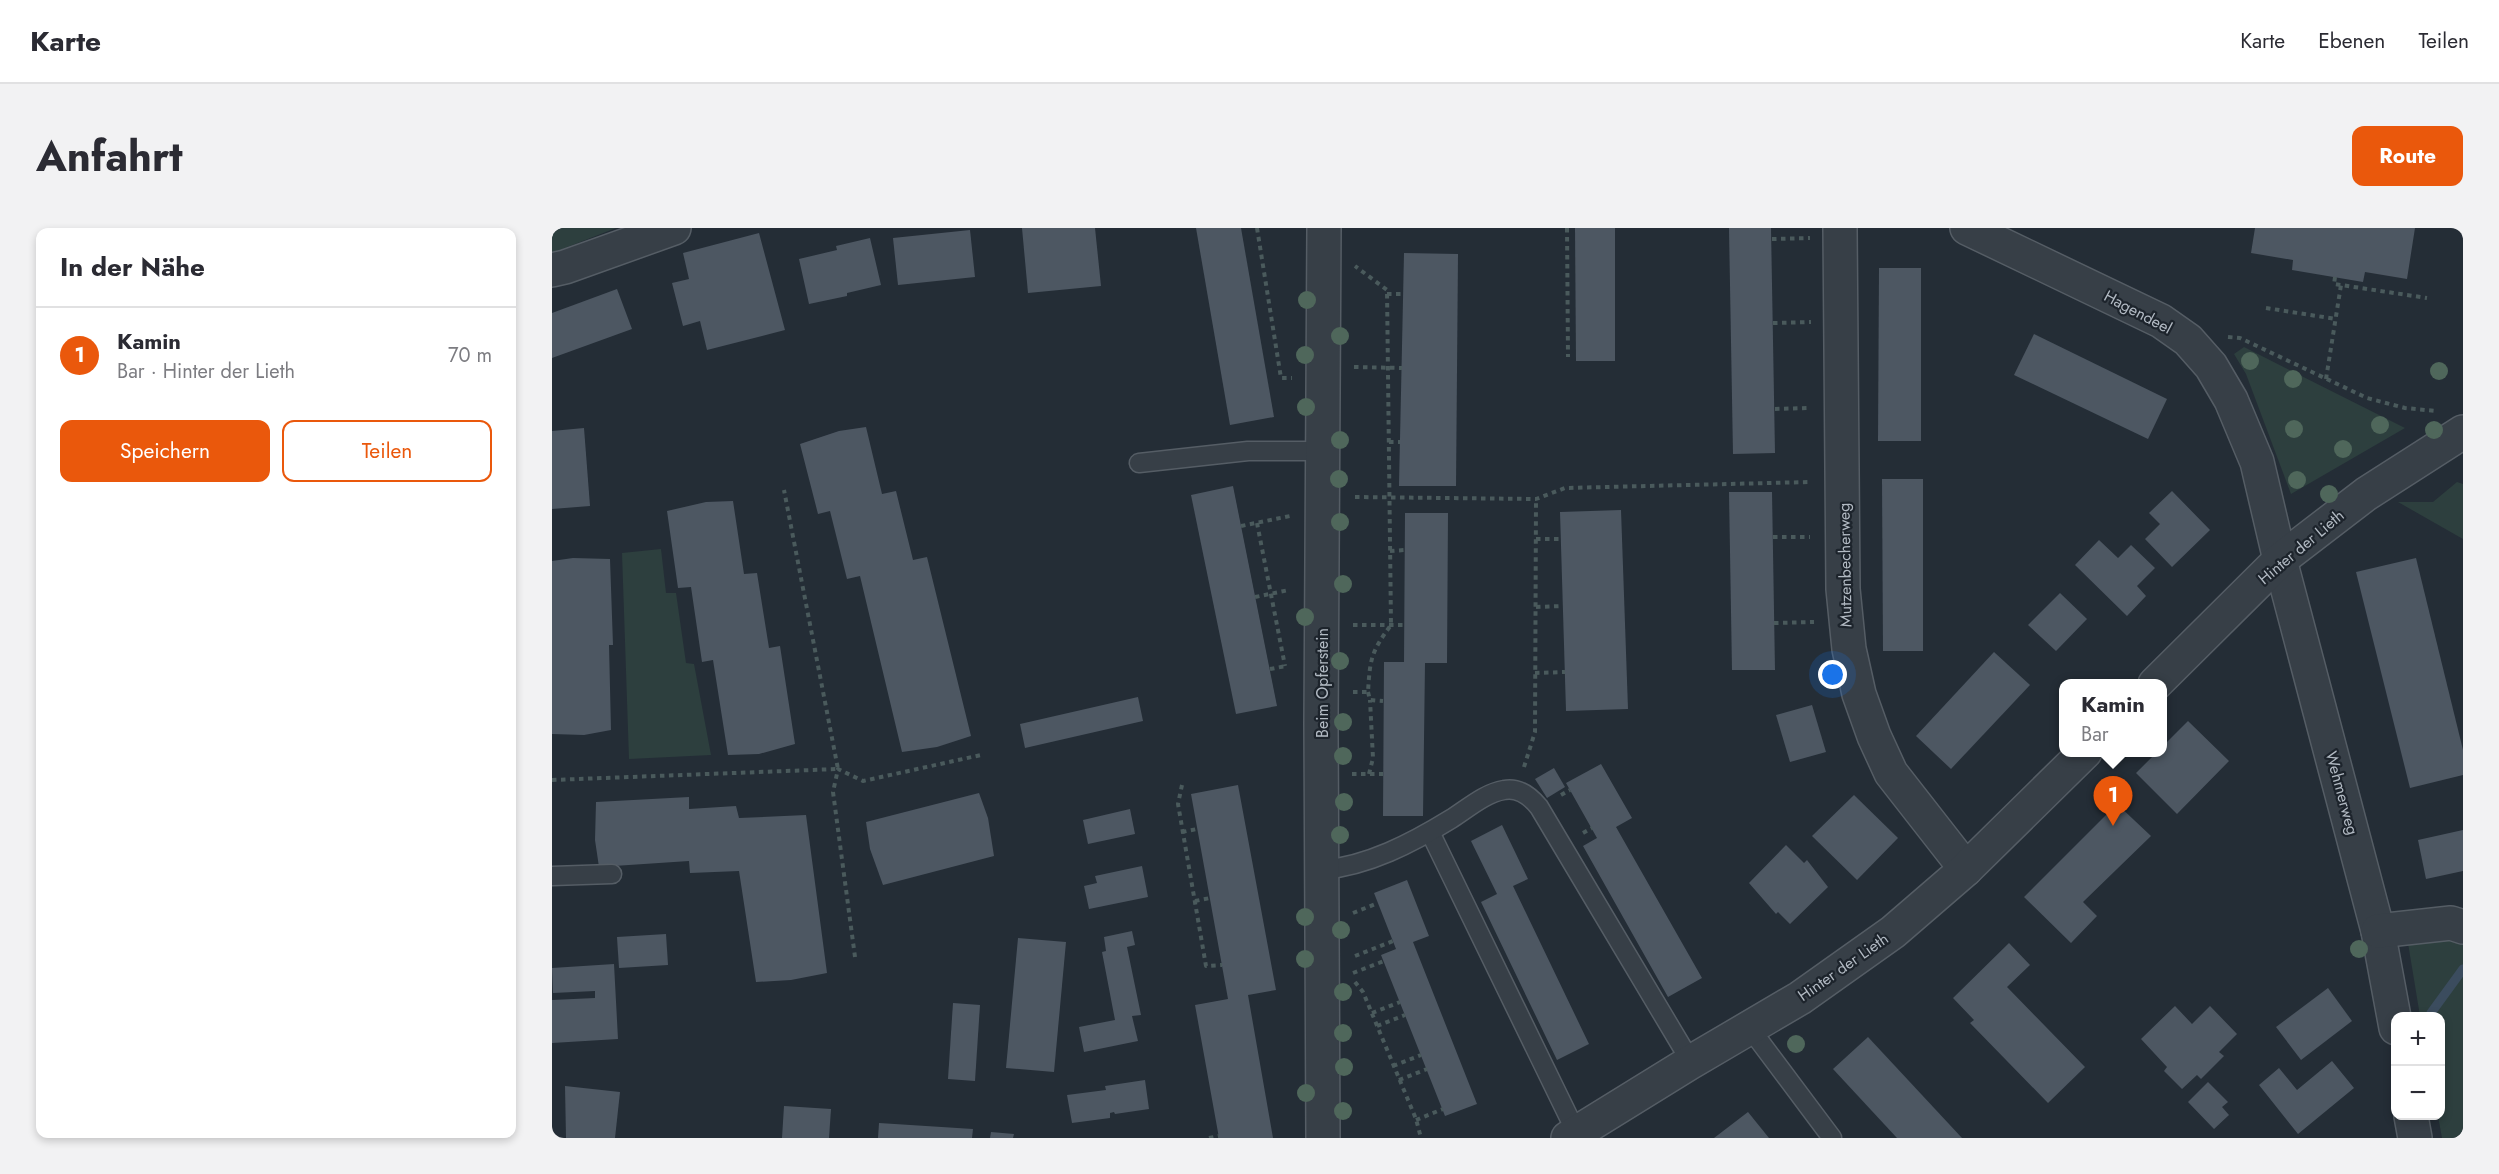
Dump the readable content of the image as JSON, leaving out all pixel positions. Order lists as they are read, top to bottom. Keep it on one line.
{"streets":{"street":["Hagendeel","Hinter der Lieth","Mutzenbecherweg","Beim Opferstein","Wehmerweg"]},"crossings":[["Hagendeel","Hinter der Lieth"],["Hagendeel","Wehmerweg"],["Hinter der Lieth","Mutzenbecherweg"],["Hinter der Lieth","Wehmerweg"]],"page":{"header":"Karte","nav":["Karte","Ebenen","Teilen"],"title":"Anfahrt","buttons":["Route",["Speichern","Teilen"]],"heading":"In der Nähe","list":[{"mark":"1","name":"Kamin","note":"Bar · Hinter der Lieth","value":"70 m"}],"popup":["Kamin","Bar"],"pins":"1","map_buttons":["+","−"]}}
